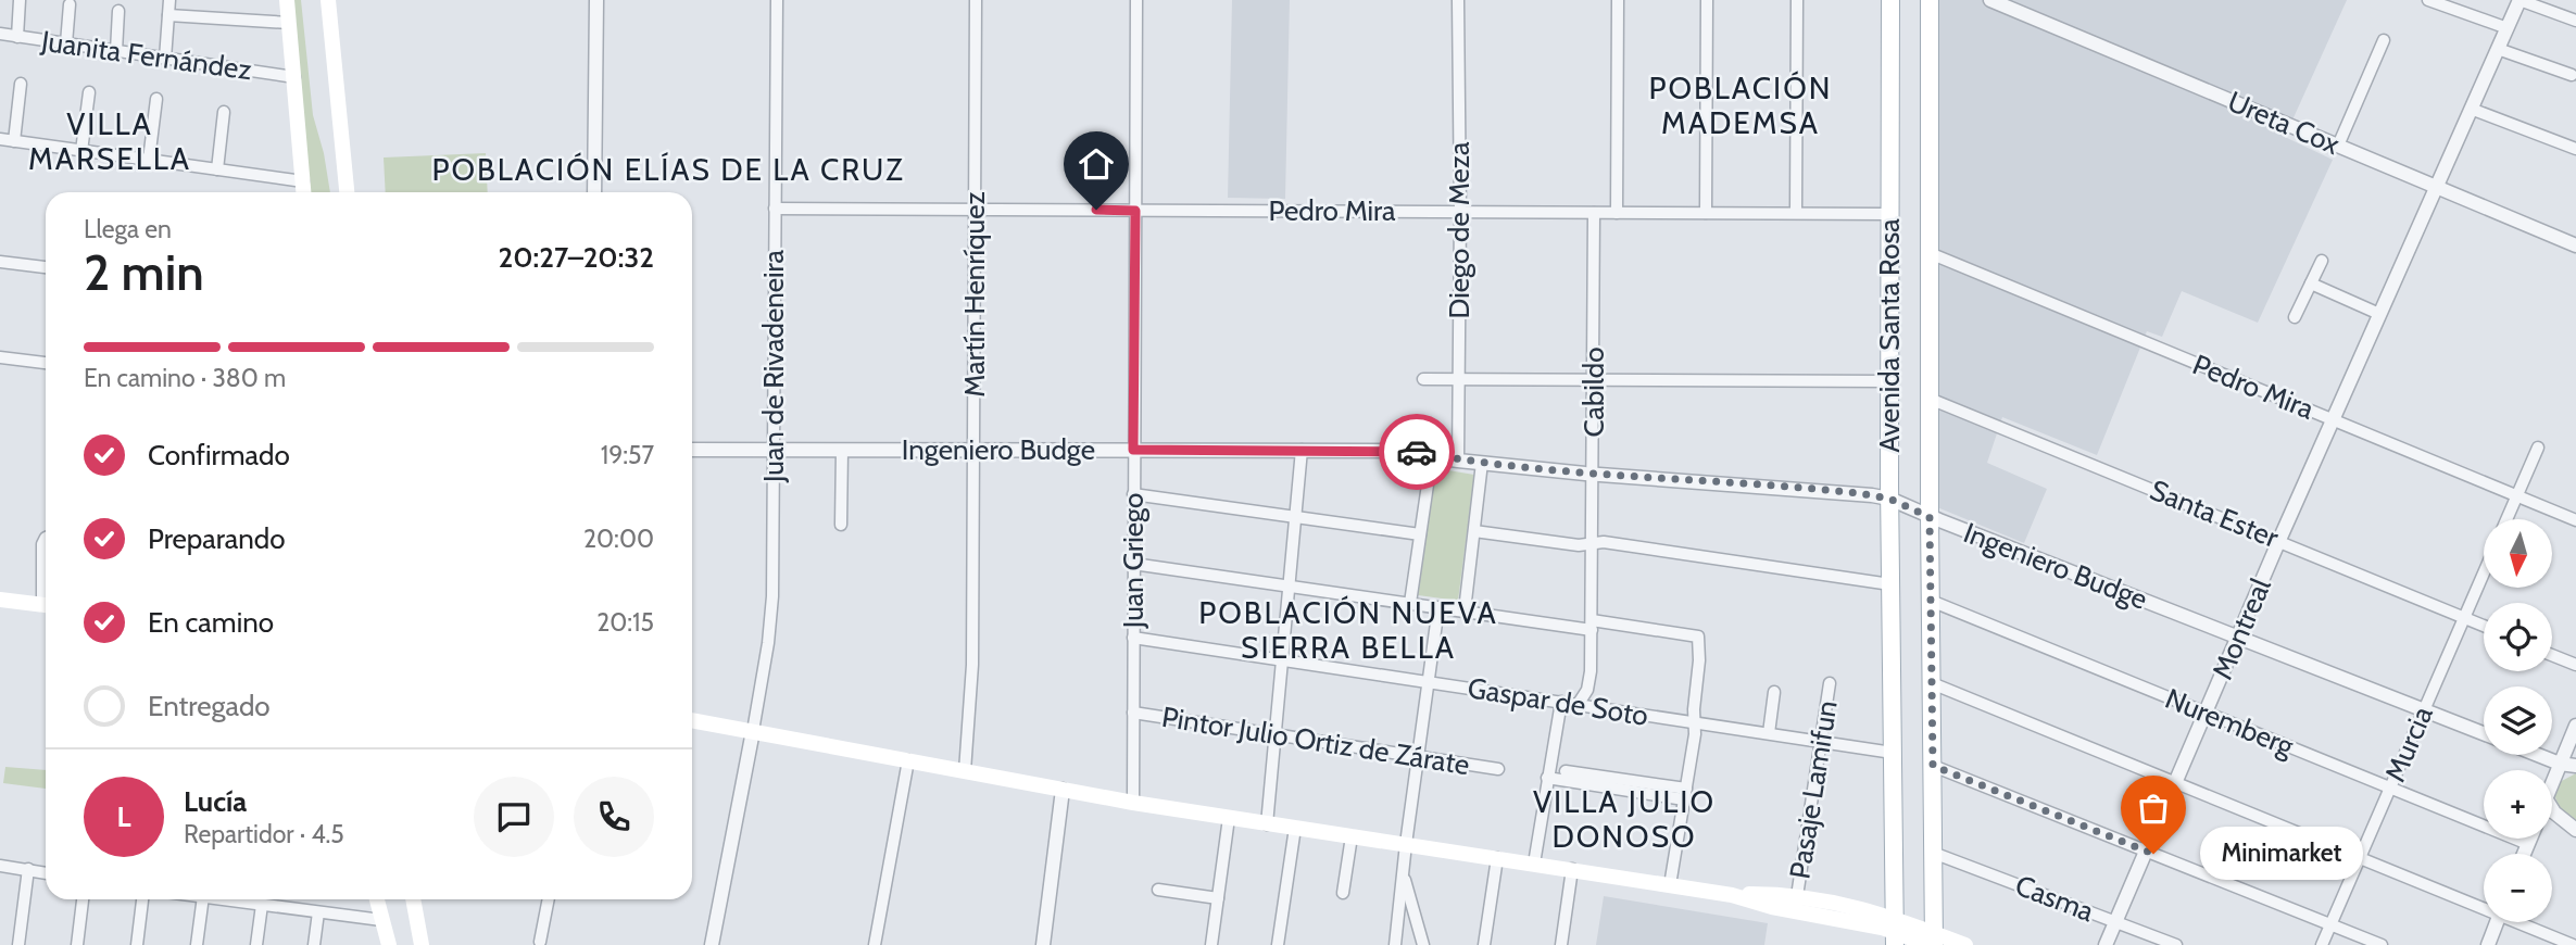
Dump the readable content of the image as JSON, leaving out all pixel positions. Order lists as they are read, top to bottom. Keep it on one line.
{"streets":{"main road":["Avenida Santa Rosa"],"street":["Juanita Fernández","Ureta Cox","Pedro Mira","Diego de Meza","Martín Henríquez","Juan de Rivadeneira","Cabildo","Ingeniero Budge","Santa Ester","Juan Griego","Montreal","Gaspar de Soto","Nuremberg","Pintor Julio Ortiz de Zárate","Murcia","Pasaje Lamifun","Casma"]},"crossings":[["Ureta Cox","Montreal"],["Pedro Mira","Diego de Meza"],["Pedro Mira","Martín Henríquez"],["Pedro Mira","Avenida Santa Rosa"],["Pedro Mira","Juan de Rivadeneira"],["Pedro Mira","Cabildo"],["Pedro Mira","Juan Griego"],["Pedro Mira","Montreal"],["Diego de Meza","Ingeniero Budge"],["Martín Henríquez","Ingeniero Budge"],["Avenida Santa Rosa","Ingeniero Budge"],["Avenida Santa Rosa","Santa Ester"],["Avenida Santa Rosa","Gaspar de Soto"],["Avenida Santa Rosa","Nuremberg"],["Avenida Santa Rosa","Casma"],["Juan de Rivadeneira","Ingeniero Budge"],["Cabildo","Ingeniero Budge"],["Cabildo","Gaspar de Soto"],["Ingeniero Budge","Juan Griego"],["Ingeniero Budge","Montreal"],["Ingeniero Budge","Murcia"],["Santa Ester","Montreal"],["Santa Ester","Murcia"],["Juan Griego","Gaspar de Soto"],["Juan Griego","Pintor Julio Ortiz de Zárate"],["Montreal","Nuremberg"],["Montreal","Casma"],["Gaspar de Soto","Pasaje Lamifun"],["Nuremberg","Murcia"]],"districts":["POBLACIÓN MADEMSA","VILLA MARSELLA","POBLACIÓN ELÍAS DE LA CRUZ","POBLACIÓN NUEVA SIERRA BELLA","VILLA JULIO DONOSO"],"places":["Minimarket"],"north":"bottom","page":{"heading":["2 min","Llega en","20:27–20:32"],"panel":["Lucía","Repartidor · 4.5"],"bar":"En camino · 380 m","list":[["Confirmado","19:57"],["Preparando","20:00"],["En camino","20:15"],"Entregado"],"map_buttons":["+","−"],"round":"L","bubble":"Minimarket"}}
